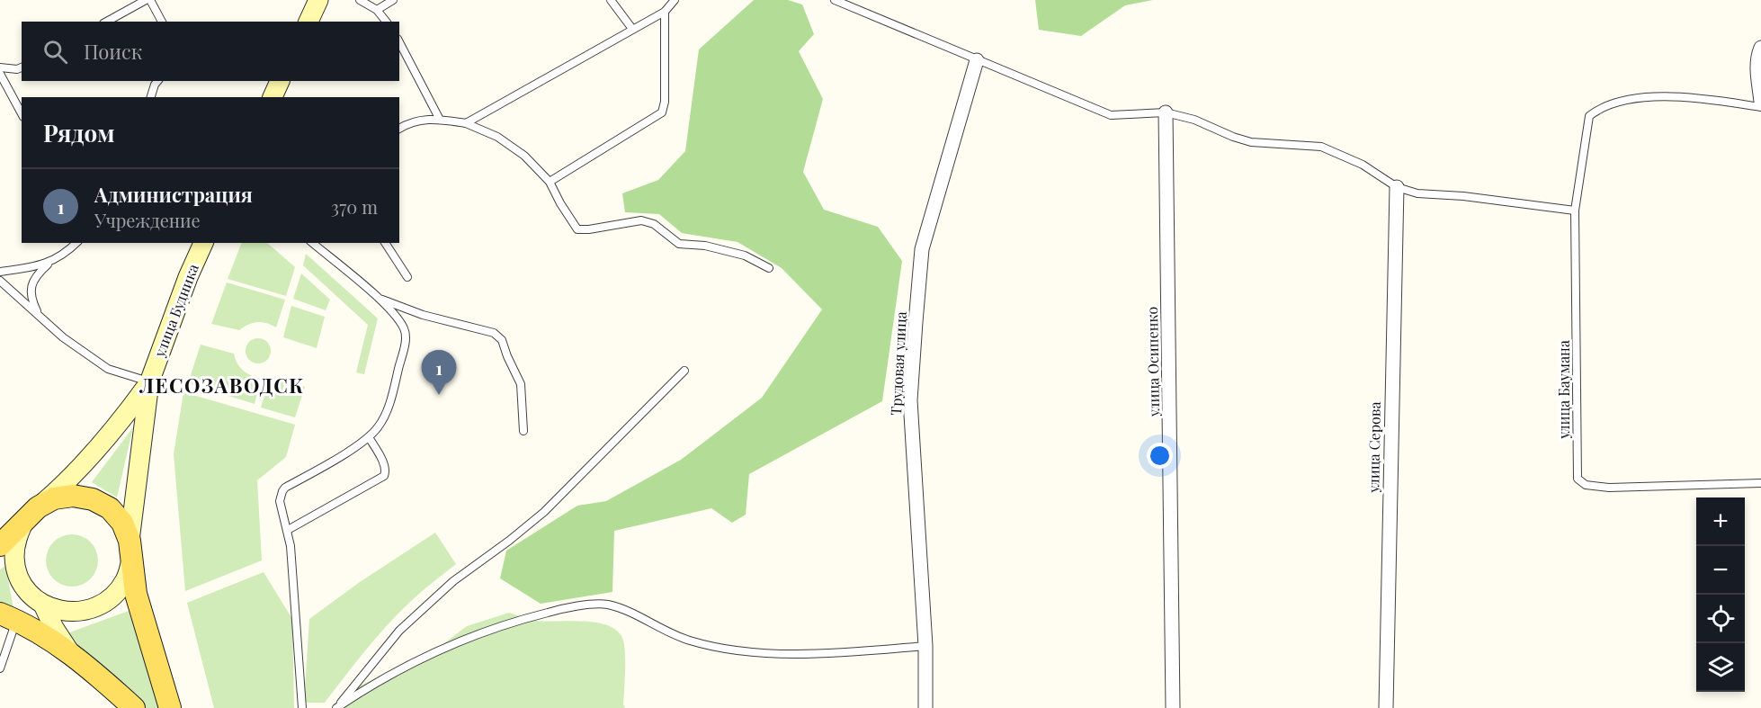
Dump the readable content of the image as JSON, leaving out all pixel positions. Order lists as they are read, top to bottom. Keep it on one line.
{"streets":{"main road":["улица Будника"],"street":["улица Осипенко","Трудовая улица","улица Серова"],"lane":["улица Баумана"]},"districts":["ЛЕСОЗАВОДСК"],"page":{"search":"Поиск","heading":"Рядом","list":[{"mark":"1","name":"Администрация","note":"Учреждение","value":"370 m"}],"pins":"1","map_buttons":["+","−"]}}
